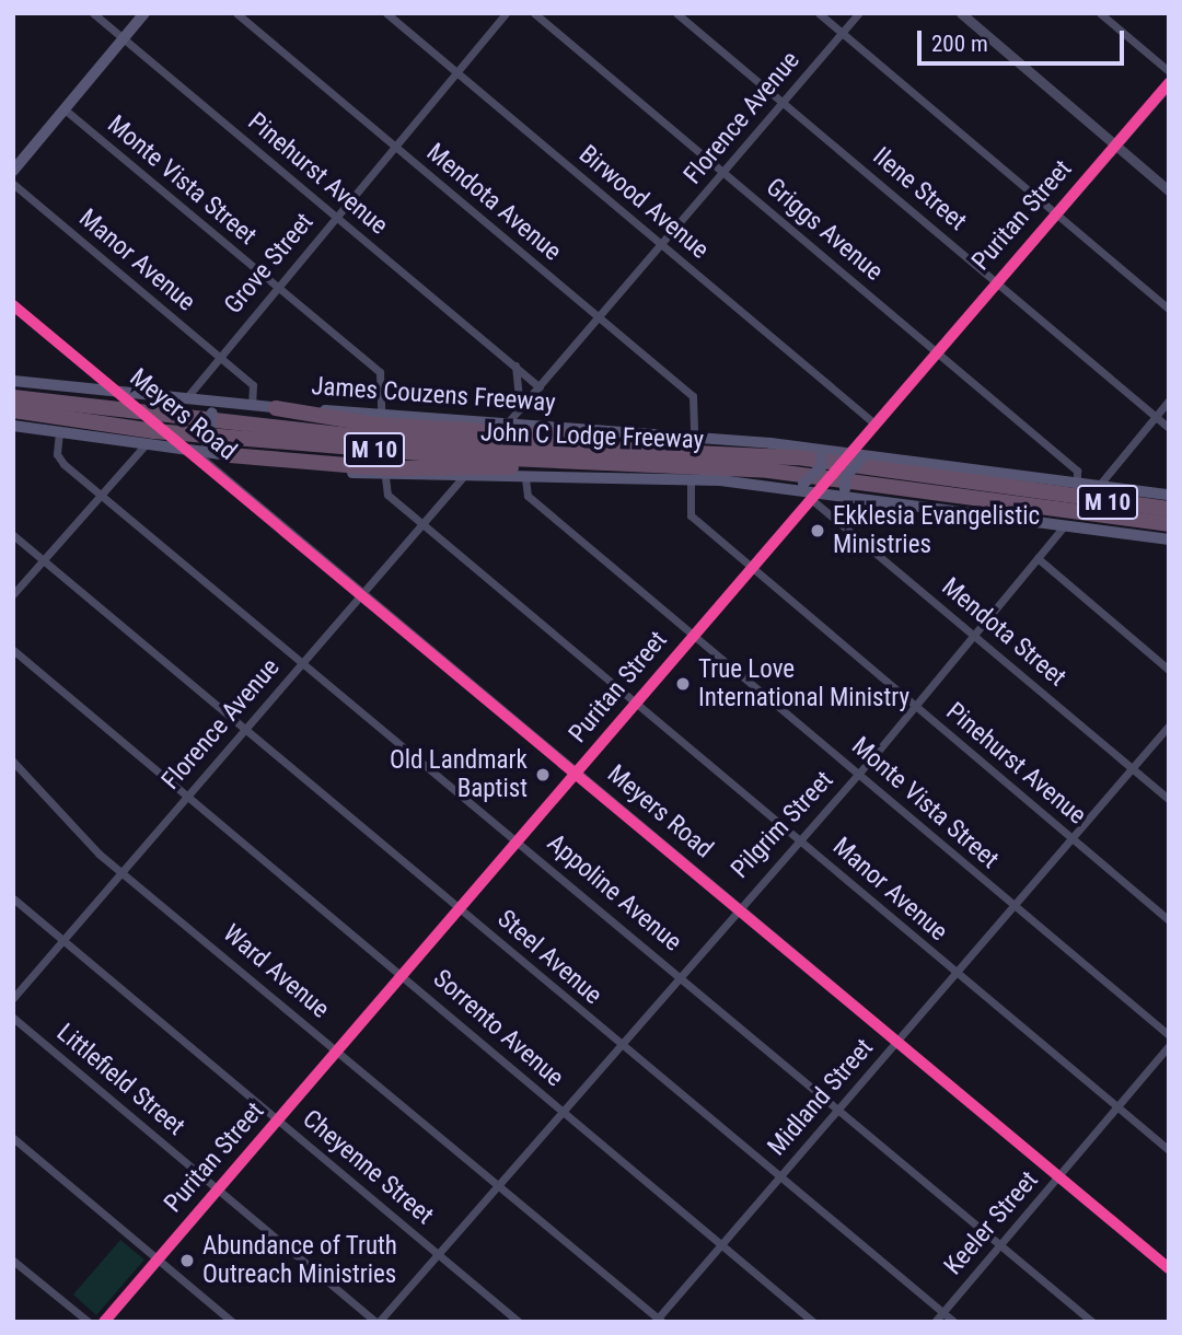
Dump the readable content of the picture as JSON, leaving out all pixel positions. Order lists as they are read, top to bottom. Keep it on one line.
{"streets":{"highway":["John C Lodge Freeway","M 10"],"main road":["James Couzens Freeway"],"street":["Florence Avenue","Pinehurst Avenue","Monte Vista Street","Ilene Street","Mendota Avenue","Birwood Avenue","Puritan Street","Griggs Avenue","Manor Avenue","Grove Street","Meyers Road","Mendota Street","Pilgrim Street","Appoline Avenue","Steel Avenue","Ward Avenue","Sorrento Avenue","Littlefield Street","Midland Street","Cheyenne Street","Keeler Street"]},"crossings":[["Florence Avenue","Pinehurst Avenue"],["Florence Avenue","Ilene Street"],["Florence Avenue","Mendota Avenue"],["Florence Avenue","Birwood Avenue"],["Florence Avenue","Griggs Avenue"],["Florence Avenue","Manor Avenue"],["Florence Avenue","James Couzens Freeway"],["Florence Avenue","Meyers Road"],["Florence Avenue","Appoline Avenue"],["Florence Avenue","Steel Avenue"],["Florence Avenue","Ward Avenue"],["Florence Avenue","Sorrento Avenue"],["Florence Avenue","Cheyenne Street"],["Pinehurst Avenue","Puritan Street"],["Pinehurst Avenue","Grove Street"],["Pinehurst Avenue","Pilgrim Street"],["Pinehurst Avenue","Midland Street"],["Monte Vista Street","Puritan Street"],["Monte Vista Street","Grove Street"],["Monte Vista Street","James Couzens Freeway"],["Monte Vista Street","Pilgrim Street"],["Monte Vista Street","Midland Street"],["Ilene Street","Puritan Street"],["Mendota Avenue","Grove Street"],["Mendota Avenue","James Couzens Freeway"],["Birwood Avenue","Puritan Street"],["Birwood Avenue","Grove Street"],["Puritan Street","Griggs Avenue"],["Puritan Street","Manor Avenue"],["Puritan Street","James Couzens Freeway"],["Puritan Street","Meyers Road"],["Puritan Street","Mendota Street"],["Puritan Street","Appoline Avenue"],["Puritan Street","Steel Avenue"],["Puritan Street","Ward Avenue"],["Puritan Street","Sorrento Avenue"],["Puritan Street","Littlefield Street"],["Puritan Street","Cheyenne Street"],["Griggs Avenue","James Couzens Freeway"],["Manor Avenue","Grove Street"],["Manor Avenue","James Couzens Freeway"],["Manor Avenue","Pilgrim Street"],["Manor Avenue","Midland Street"],["Manor Avenue","Keeler Street"],["Grove Street","James Couzens Freeway"],["James Couzens Freeway","Meyers Road"],["Meyers Road","Pilgrim Street"],["Meyers Road","Midland Street"],["Meyers Road","Keeler Street"],["Mendota Street","Pilgrim Street"],["Mendota Street","Midland Street"],["Pilgrim Street","Appoline Avenue"],["Pilgrim Street","Steel Avenue"],["Pilgrim Street","Ward Avenue"],["Pilgrim Street","Sorrento Avenue"],["Pilgrim Street","Littlefield Street"],["Pilgrim Street","Cheyenne Street"],["Appoline Avenue","Midland Street"],["Appoline Avenue","Keeler Street"],["Steel Avenue","Midland Street"],["Steel Avenue","Keeler Street"],["Ward Avenue","Midland Street"],["Sorrento Avenue","Midland Street"]],"places":["Ekklesia Evangelistic Ministries","True Love International Ministry","Old Landmark Baptist","Abundance of Truth Outreach Ministries"],"scale_bar":"200 m"}
